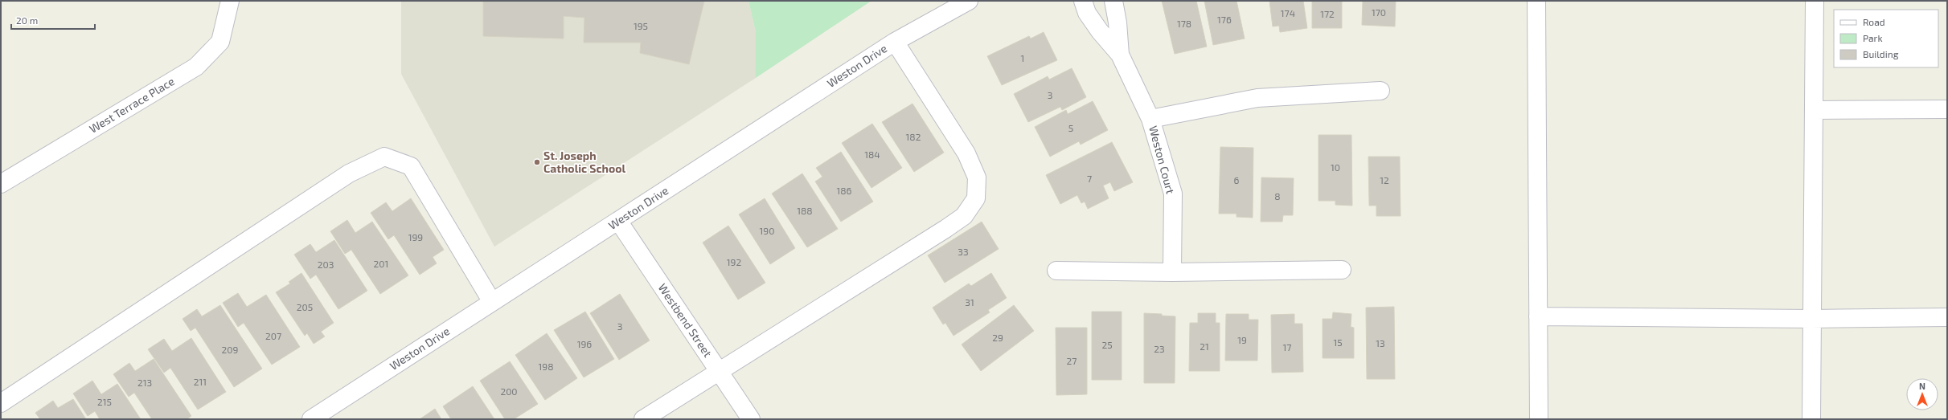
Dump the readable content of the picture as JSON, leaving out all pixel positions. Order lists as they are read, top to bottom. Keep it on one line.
{"streets":{"street":["Weston Drive","West Terrace Place","Weston Court","Westbend Street"]},"crossings":[["Weston Drive","Westbend Street"]],"places":["St. Joseph Catholic School"],"house_numbers":["170","174","172","176","178","195","1","3","5","182","184","10","7","6","12","186","8","188","190","199","33","192","201","203","31","205","3","207","29","19","15","13","196","25","21","17","23","209","27","198","211","213","200","215"],"legend":["Road","Park","Building"],"scale_bar":"20 m","north":"top"}
